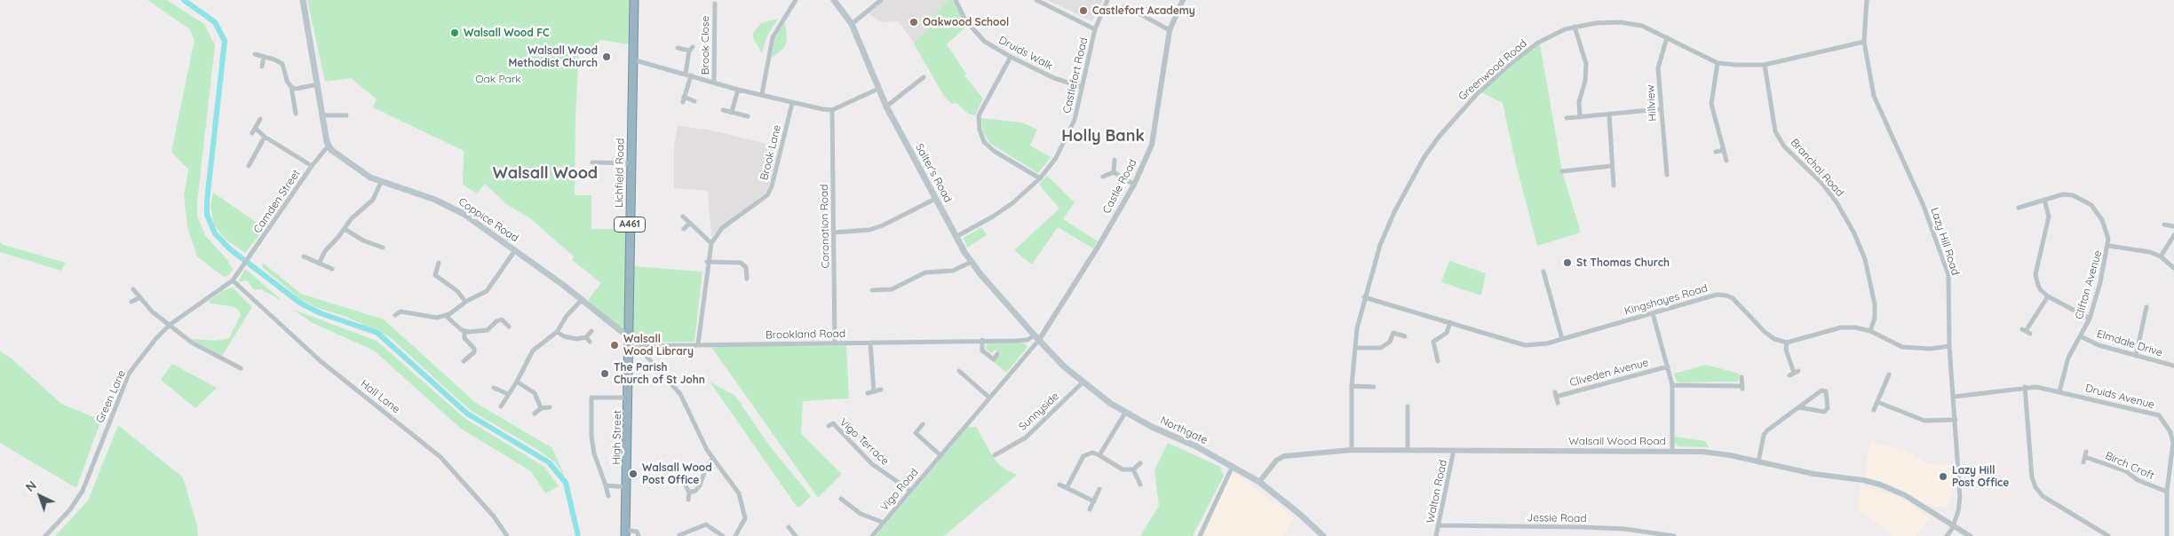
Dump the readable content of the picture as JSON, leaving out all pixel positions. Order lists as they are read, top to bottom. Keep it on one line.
{"streets":{"highway":["Lichfield Road","A461","High Street"],"main road":["Salter's Road","Coppice Road","Northgate"],"street":["Brook Close","Druids Walk","Greenwood Road","Castlefort Road","Hillview","Brook Lane","Branchal Road","Castle Road","Camden Street","Coronation Road","Lazy Hill Road","Clifton Avenue","Kingshayes Road","Brookland Road","Elmdale Drive","Cliveden Avenue","Green Lane","Hall Lane","Druids Avenue","Sunnyside","Walsall Wood Road","Vigo Terrace","Birch Croft","Vigo Road","Walton Road","Jessie Road"]},"crossings":[["Druids Walk","Castlefort Road"],["Greenwood Road","Hillview"],["Greenwood Road","Branchal Road"],["Greenwood Road","Lazy Hill Road"],["Greenwood Road","Kingshayes Road"],["Greenwood Road","Walsall Wood Road"],["Castlefort Road","Salter's Road"],["Brook Lane","Brookland Road"],["Lichfield Road","Coppice Road"],["Lichfield Road","Brookland Road"],["Lichfield Road","High Street"],["Salter's Road","Castle Road"],["Salter's Road","Brookland Road"],["Salter's Road","Northgate"],["Salter's Road","Vigo Road"],["Castle Road","Brookland Road"],["Castle Road","Northgate"],["Castle Road","Vigo Road"],["Camden Street","Coppice Road"],["Camden Street","Green Lane"],["Coronation Road","Brookland Road"],["Lazy Hill Road","Druids Avenue"],["Lazy Hill Road","Walsall Wood Road"],["Clifton Avenue","Elmdale Drive"],["Clifton Avenue","Druids Avenue"],["Brookland Road","Northgate"],["Brookland Road","High Street"],["Brookland Road","Vigo Road"],["Green Lane","Hall Lane"],["Druids Avenue","Birch Croft"],["Sunnyside","Northgate"],["Northgate","Walsall Wood Road"],["Northgate","Vigo Road"],["Walsall Wood Road","Walton Road"],["Vigo Terrace","Vigo Road"],["Walton Road","Jessie Road"]],"districts":["Holly Bank","Walsall Wood"],"parks":["Oak Park"],"places":["Castlefort Academy","Oakwood School","Walsall Wood FC","Walsall Wood Methodist Church","St Thomas Church","Walsall Wood Library","The Parish Church of St John","Walsall Wood Post Office","Lazy Hill Post Office"],"north":"top left"}
